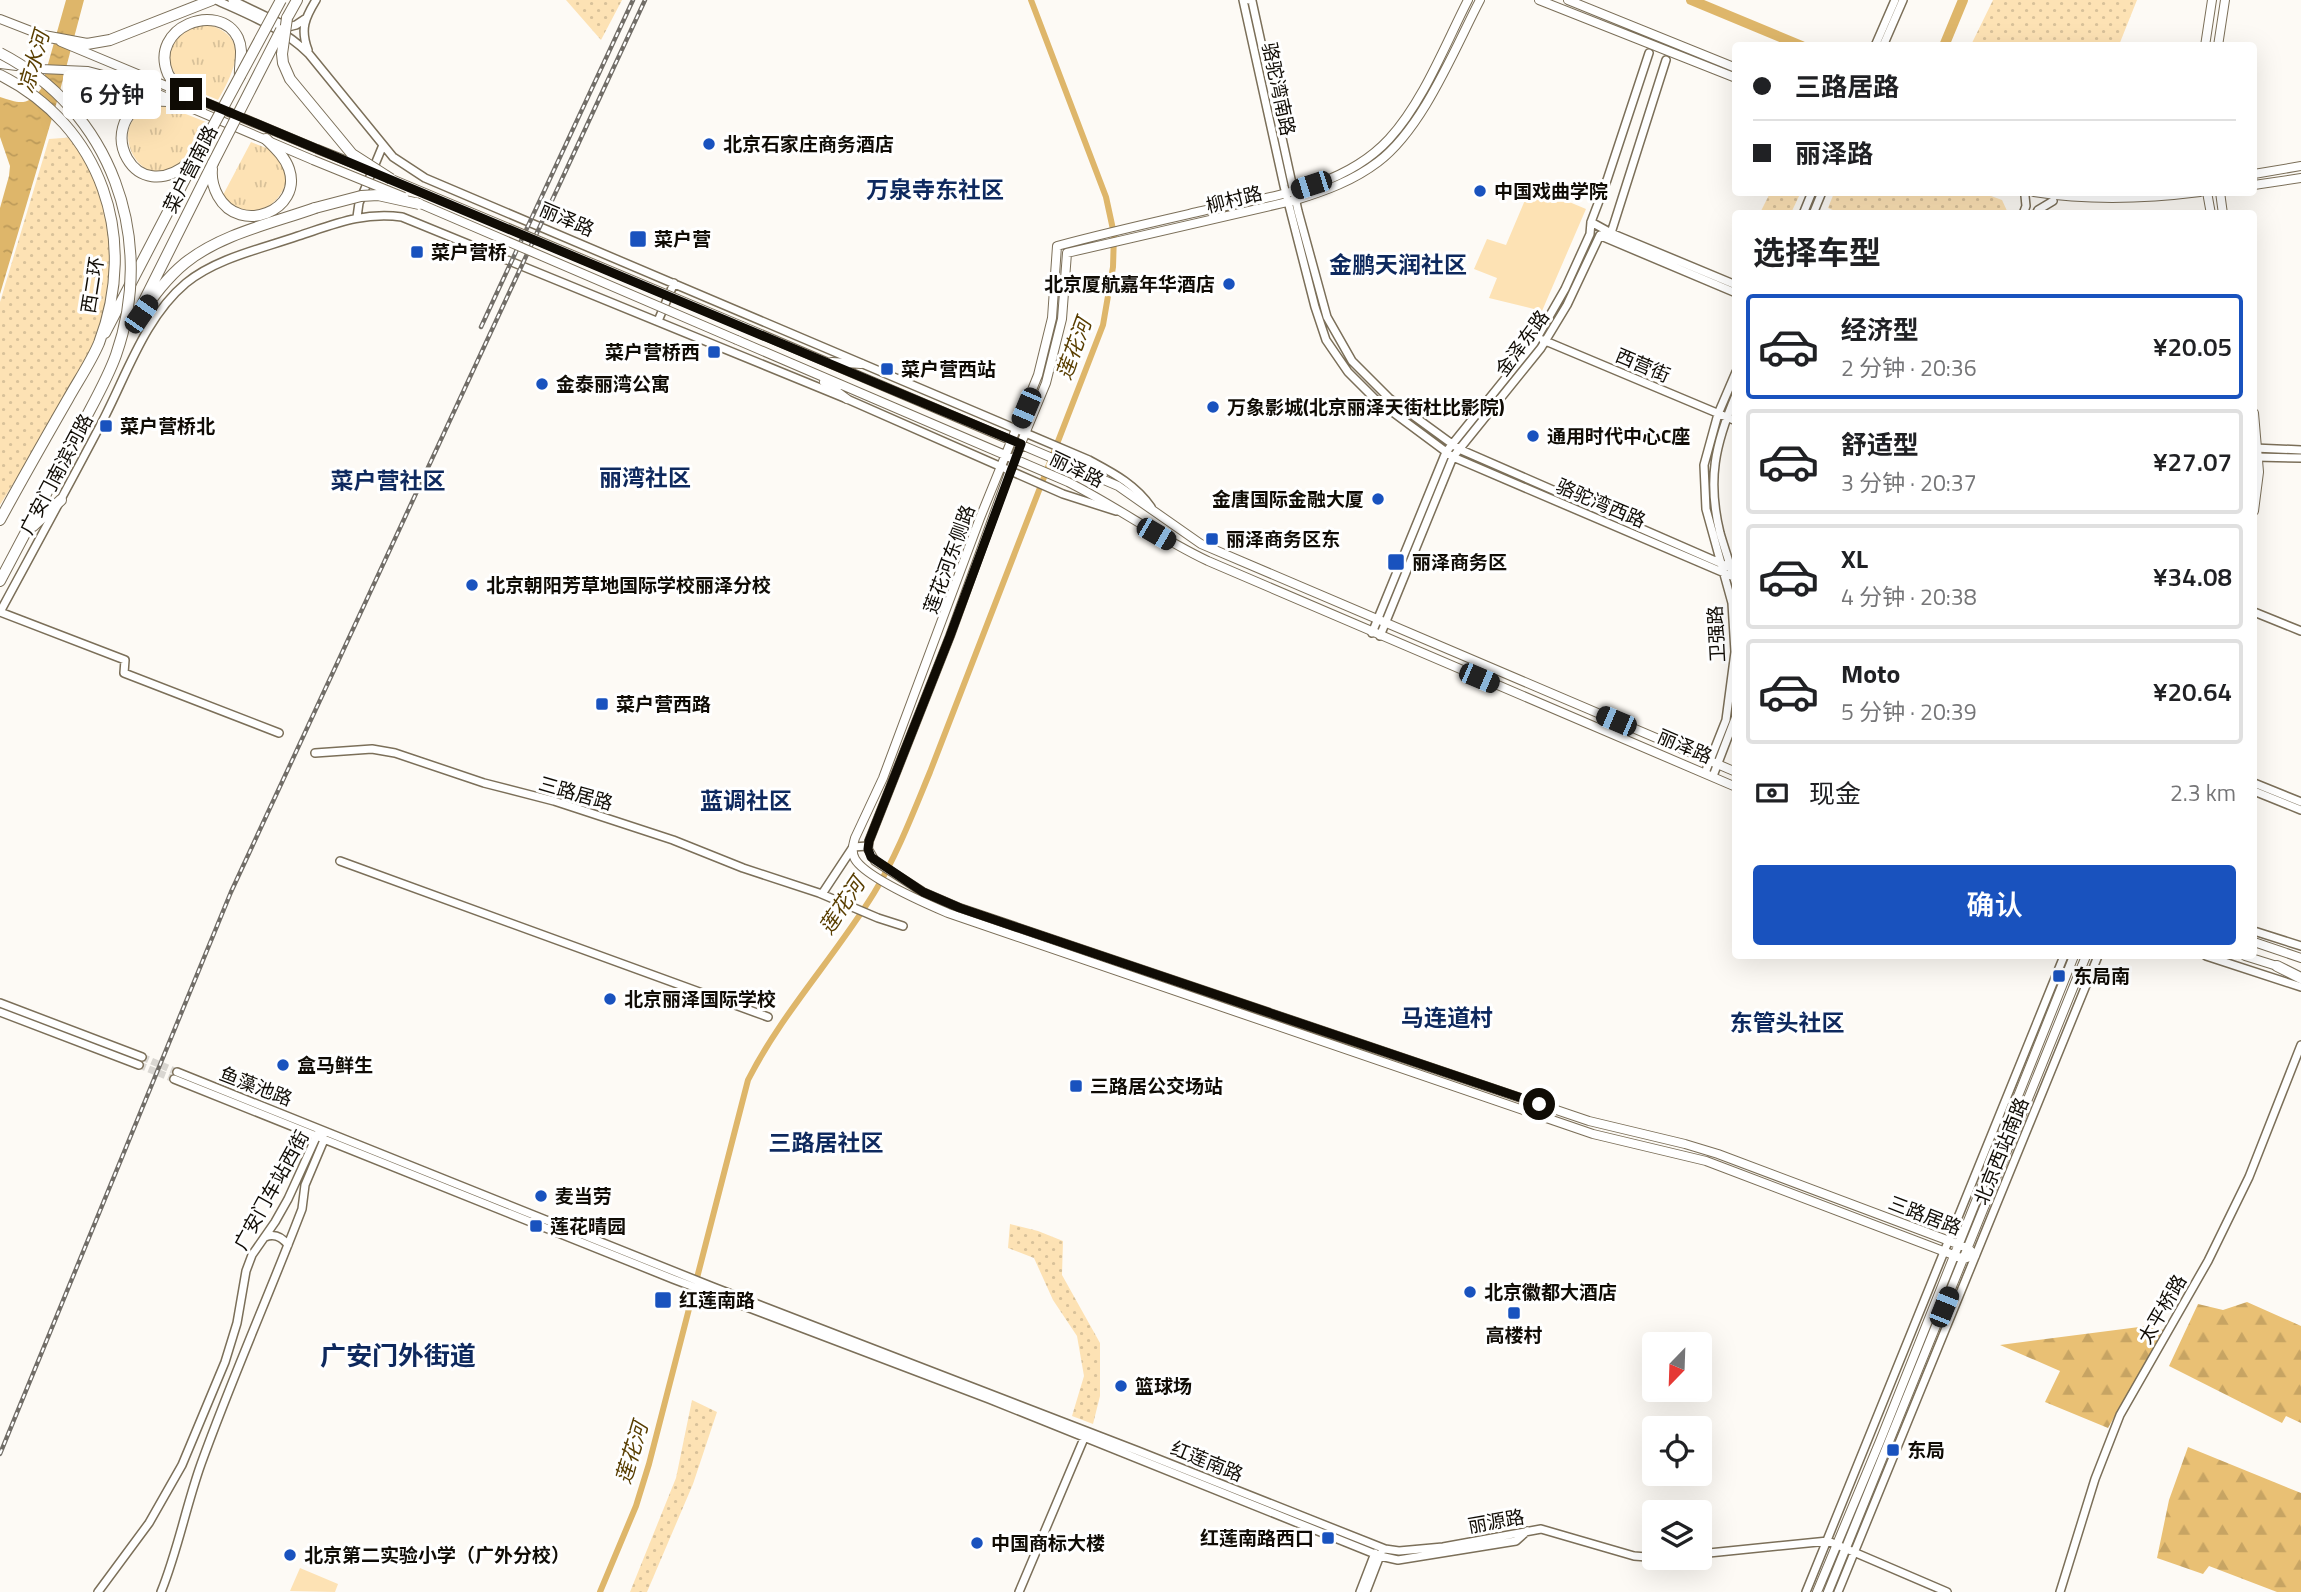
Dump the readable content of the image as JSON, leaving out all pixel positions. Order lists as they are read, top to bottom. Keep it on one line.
{"streets":{"highway":["菜户营南路","西二环"],"main road":["柳村路","丽泽路","莲花河东侧路","三路居路","北京西站南路"],"street":["骆驼湾南路","金泽东路","西营街","广安门南滨河路","骆驼湾西路","卫强路","鱼藻池路","广安门车站西街","太平桥路","红莲南路","丽源路"]},"crossings":[["骆驼湾南路","柳村路"],["骆驼湾南路","金泽东路"],["骆驼湾南路","骆驼湾西路"],["菜户营南路","西二环"],["柳村路","莲花河东侧路"],["丽泽路","金泽东路"],["丽泽路","广安门南滨河路"],["丽泽路","莲花河东侧路"],["丽泽路","卫强路"],["金泽东路","西营街"],["金泽东路","骆驼湾西路"],["西营街","卫强路"],["骆驼湾西路","卫强路"],["莲花河东侧路","三路居路"],["三路居路","北京西站南路"],["鱼藻池路","广安门车站西街"],["鱼藻池路","红莲南路"],["广安门车站西街","红莲南路"],["红莲南路","丽源路"]],"districts":["万泉寺东社区","金鹏天润社区","丽湾社区","菜户营社区","蓝调社区","马连道村","东管头社区","三路居社区","广安门外街道"],"water":["凉水河","莲花河"],"places":{"other":["北京石家庄商务酒店","中国戏曲学院","北京厦航嘉年华酒店","金泰丽湾公寓","万象影城(北京丽泽天街杜比影院)","通用时代中心C座","金唐国际金融大厦","北京朝阳芳草地国际学校丽泽分校","北京丽泽国际学校","盒马鲜生","麦当劳","北京徽都大酒店","篮球场","中国商标大楼","北京第二实验小学（广外分校）"],"transit":["菜户营","菜户营桥","菜户营桥西","菜户营西站","菜户营桥北","丽泽商务区东","丽泽商务区","菜户营西路","东局南","三路居公交场站","莲花晴园","红莲南路","高楼村","东局","红莲南路西口"]},"north":"bottom left","page":{"banner":["三路居路","丽泽路"],"bubble":"6 分钟","heading":"选择车型","list":[{"name":"经济型","note":"2 分钟 · 20:36","value":"¥20.05"},{"name":"舒适型","note":"3 分钟 · 20:37","value":"¥27.07"},{"name":"XL","note":"4 分钟 · 20:38","value":"¥34.08"},{"name":"Moto","note":"5 分钟 · 20:39","value":"¥20.64"}],"pay":["现金","2.3 km"],"buttons":"确认"}}
